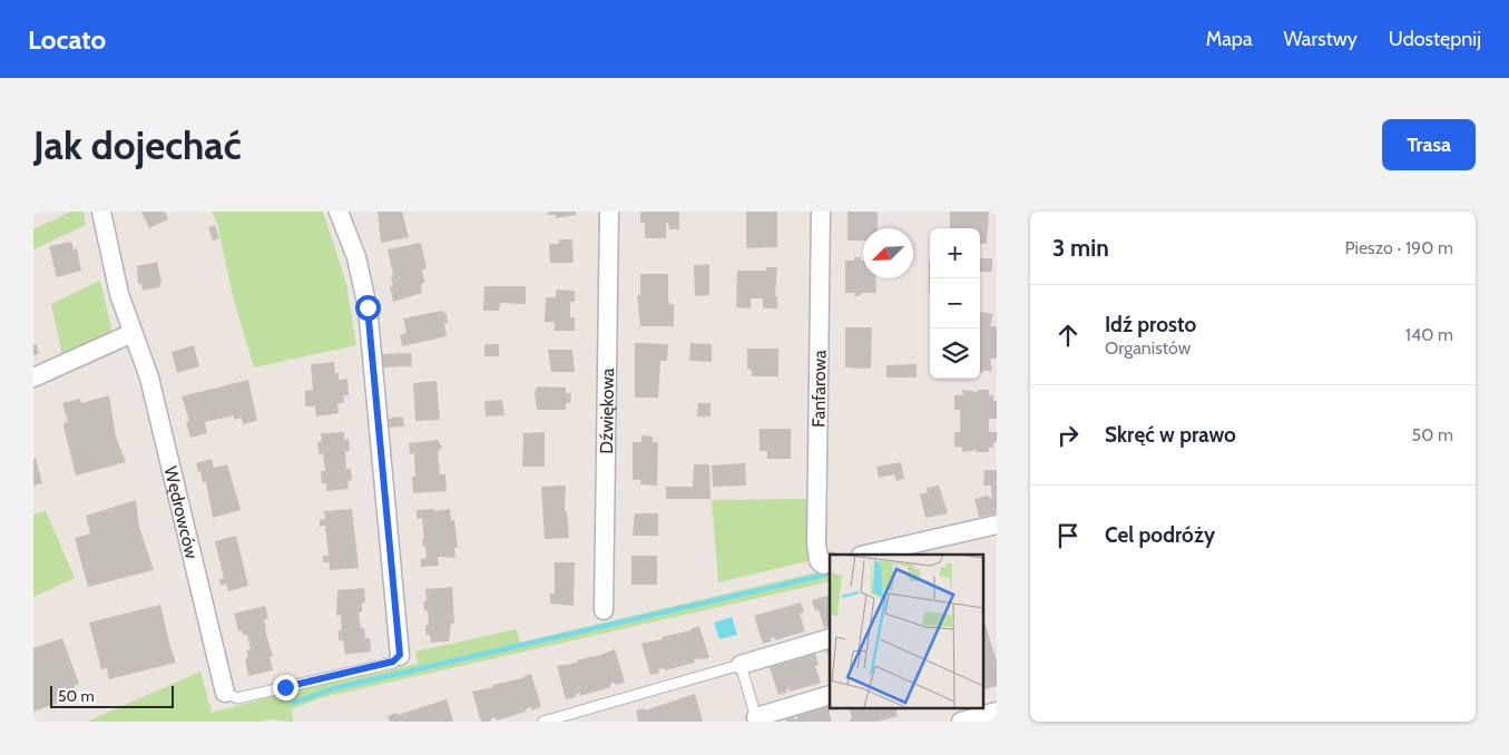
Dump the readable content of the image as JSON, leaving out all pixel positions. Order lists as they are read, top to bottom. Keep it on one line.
{"streets":{"street":["Fanfarowa","Dźwiękowa","Wędrowców"]},"scale_bar":"50 m","north":"bottom left","page":{"header":"Locato","nav":["Mapa","Warstwy","Udostępnij"],"buttons":"Trasa","title":"Jak dojechać","heading":["3 min","Pieszo · 190 m"],"map_buttons":["+","−"],"list":[["Idź prosto","Organistów","140 m"],["Skręć w prawo","50 m"],"Cel podróży"],"scale":"50 m"}}
